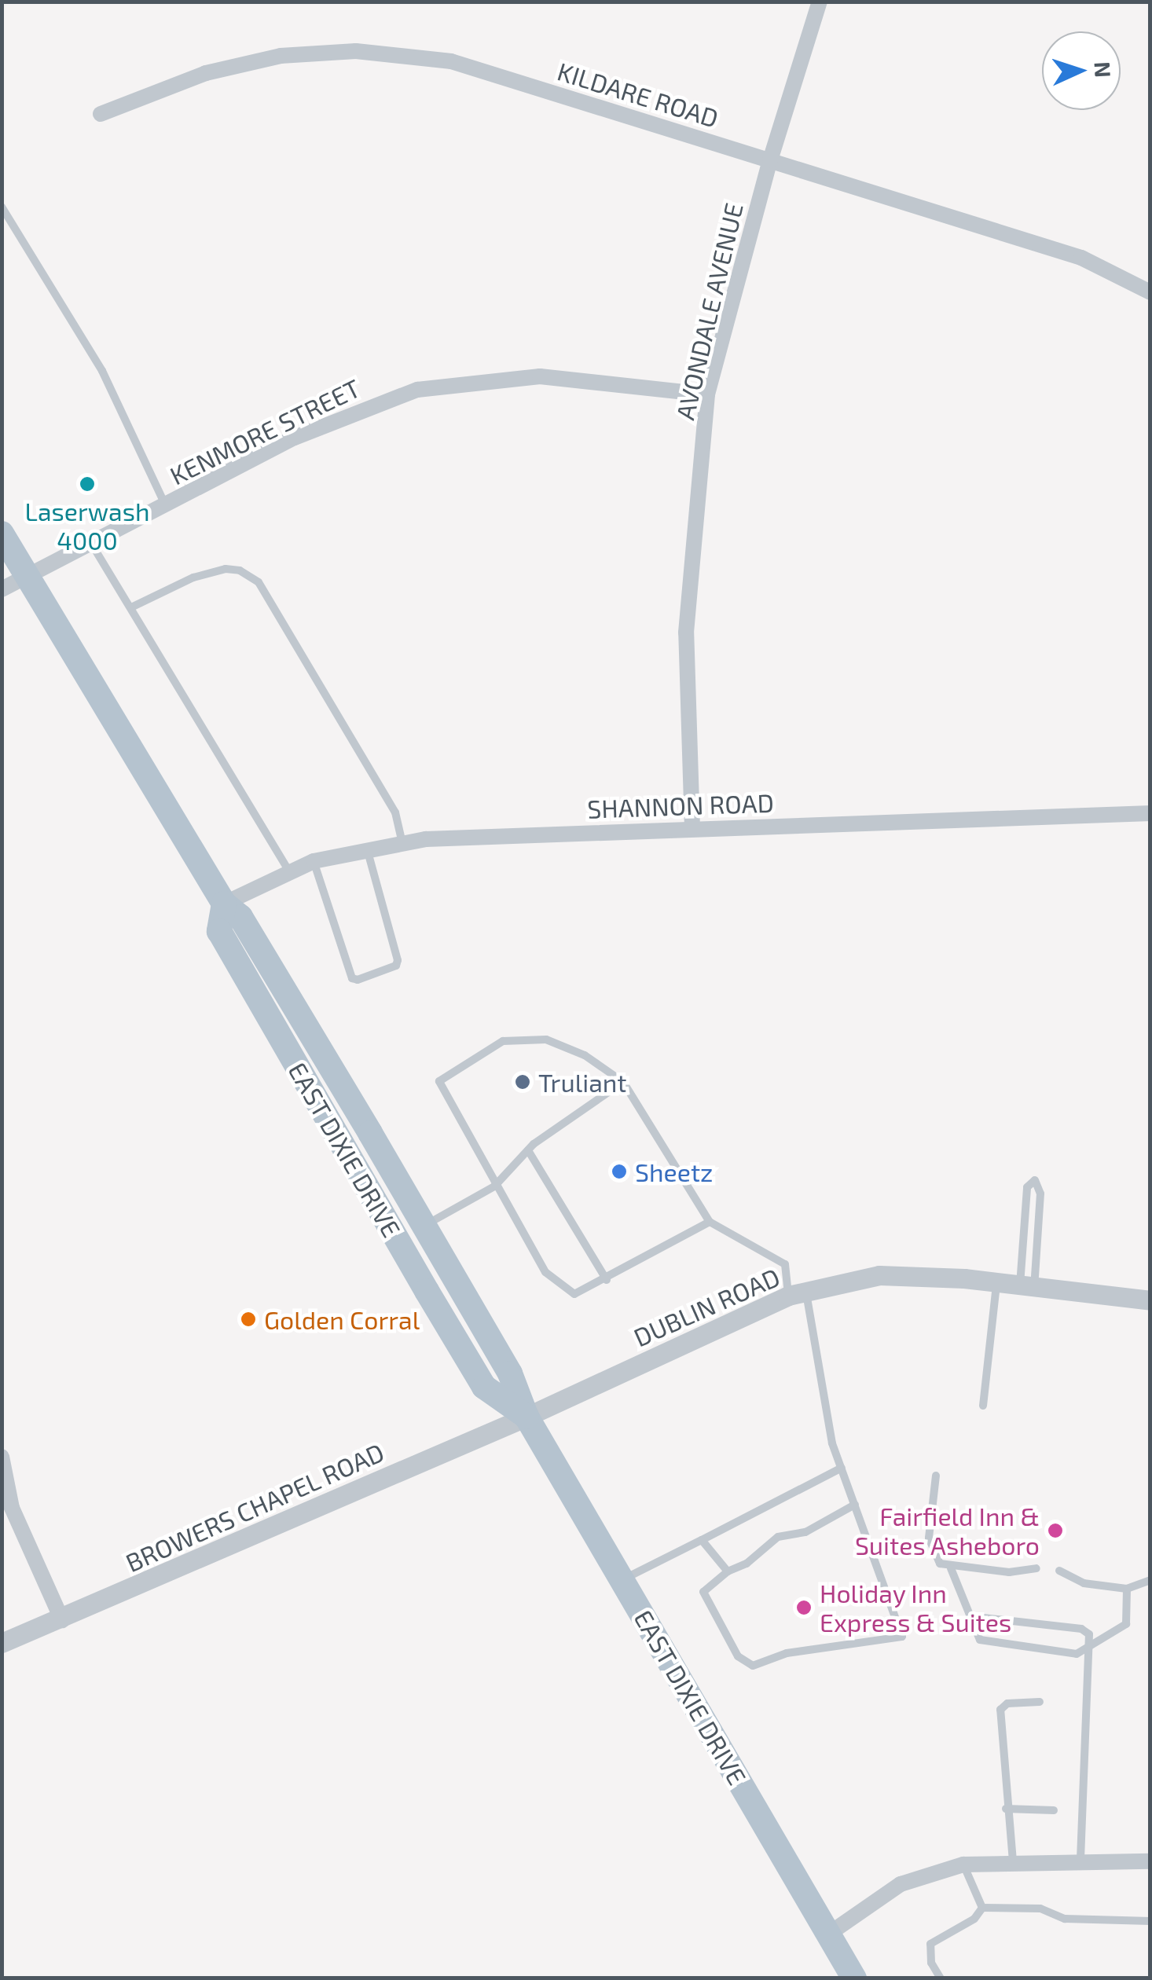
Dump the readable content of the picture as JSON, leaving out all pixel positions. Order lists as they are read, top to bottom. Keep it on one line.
{"streets":{"main road":["EAST DIXIE DRIVE"],"street":["KILDARE ROAD","AVONDALE AVENUE","KENMORE STREET","SHANNON ROAD","DUBLIN ROAD","BROWERS CHAPEL ROAD"]},"crossings":[["KILDARE ROAD","AVONDALE AVENUE"],["AVONDALE AVENUE","KENMORE STREET"],["AVONDALE AVENUE","SHANNON ROAD"],["KENMORE STREET","EAST DIXIE DRIVE"],["SHANNON ROAD","EAST DIXIE DRIVE"],["EAST DIXIE DRIVE","DUBLIN ROAD"],["EAST DIXIE DRIVE","BROWERS CHAPEL ROAD"],["DUBLIN ROAD","BROWERS CHAPEL ROAD"]],"places":["Laserwash 4000","Truliant","Sheetz","Golden Corral","Fairfield Inn & Suites Asheboro","Holiday Inn Express & Suites"],"north":"right"}
